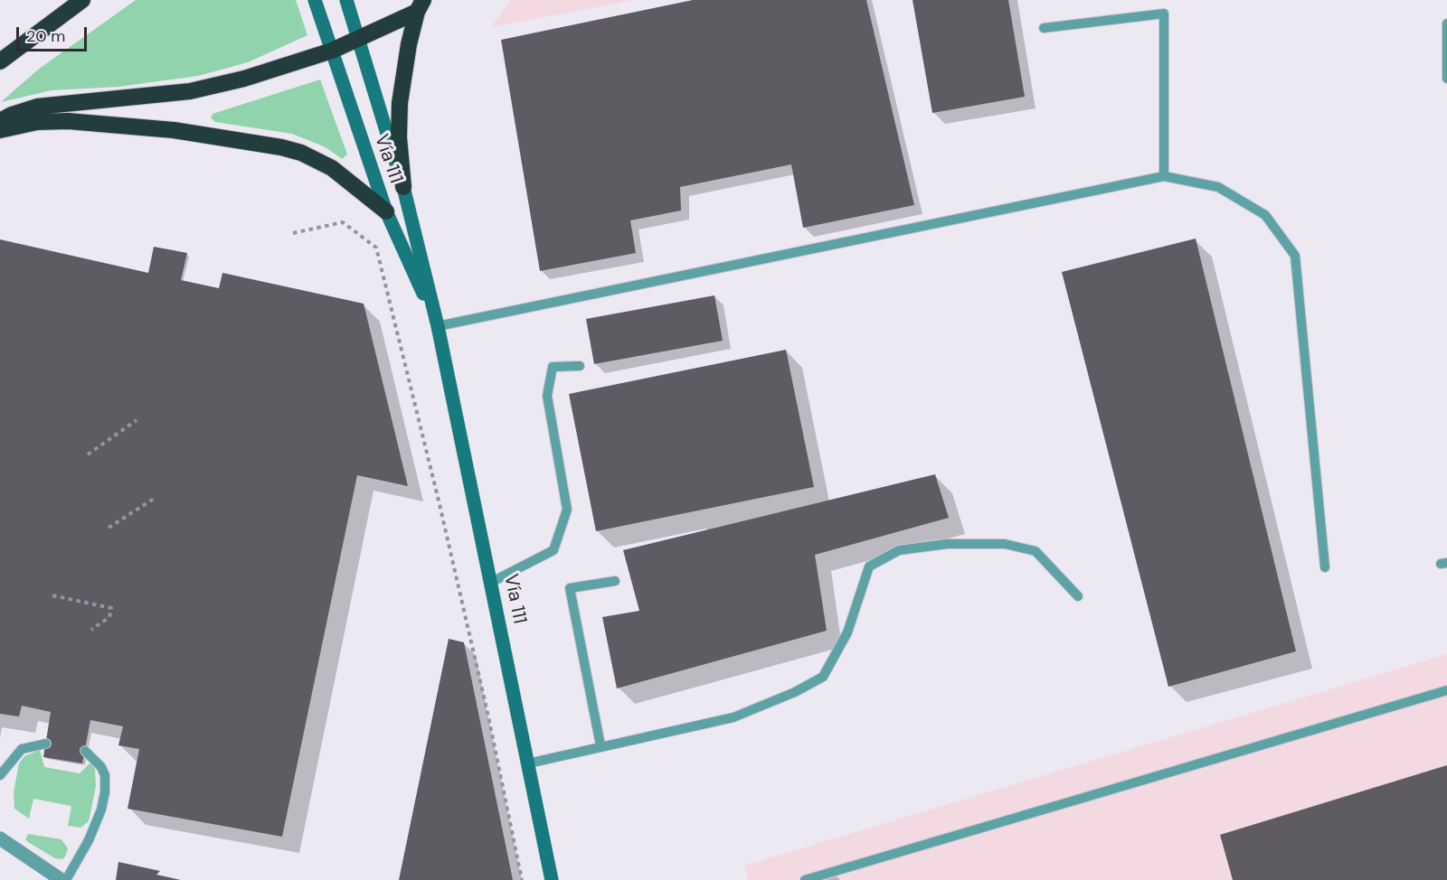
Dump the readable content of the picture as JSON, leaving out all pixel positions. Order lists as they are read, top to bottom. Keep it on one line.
{"streets":{"main road":["Vía 111"]},"scale_bar":"20 m"}
